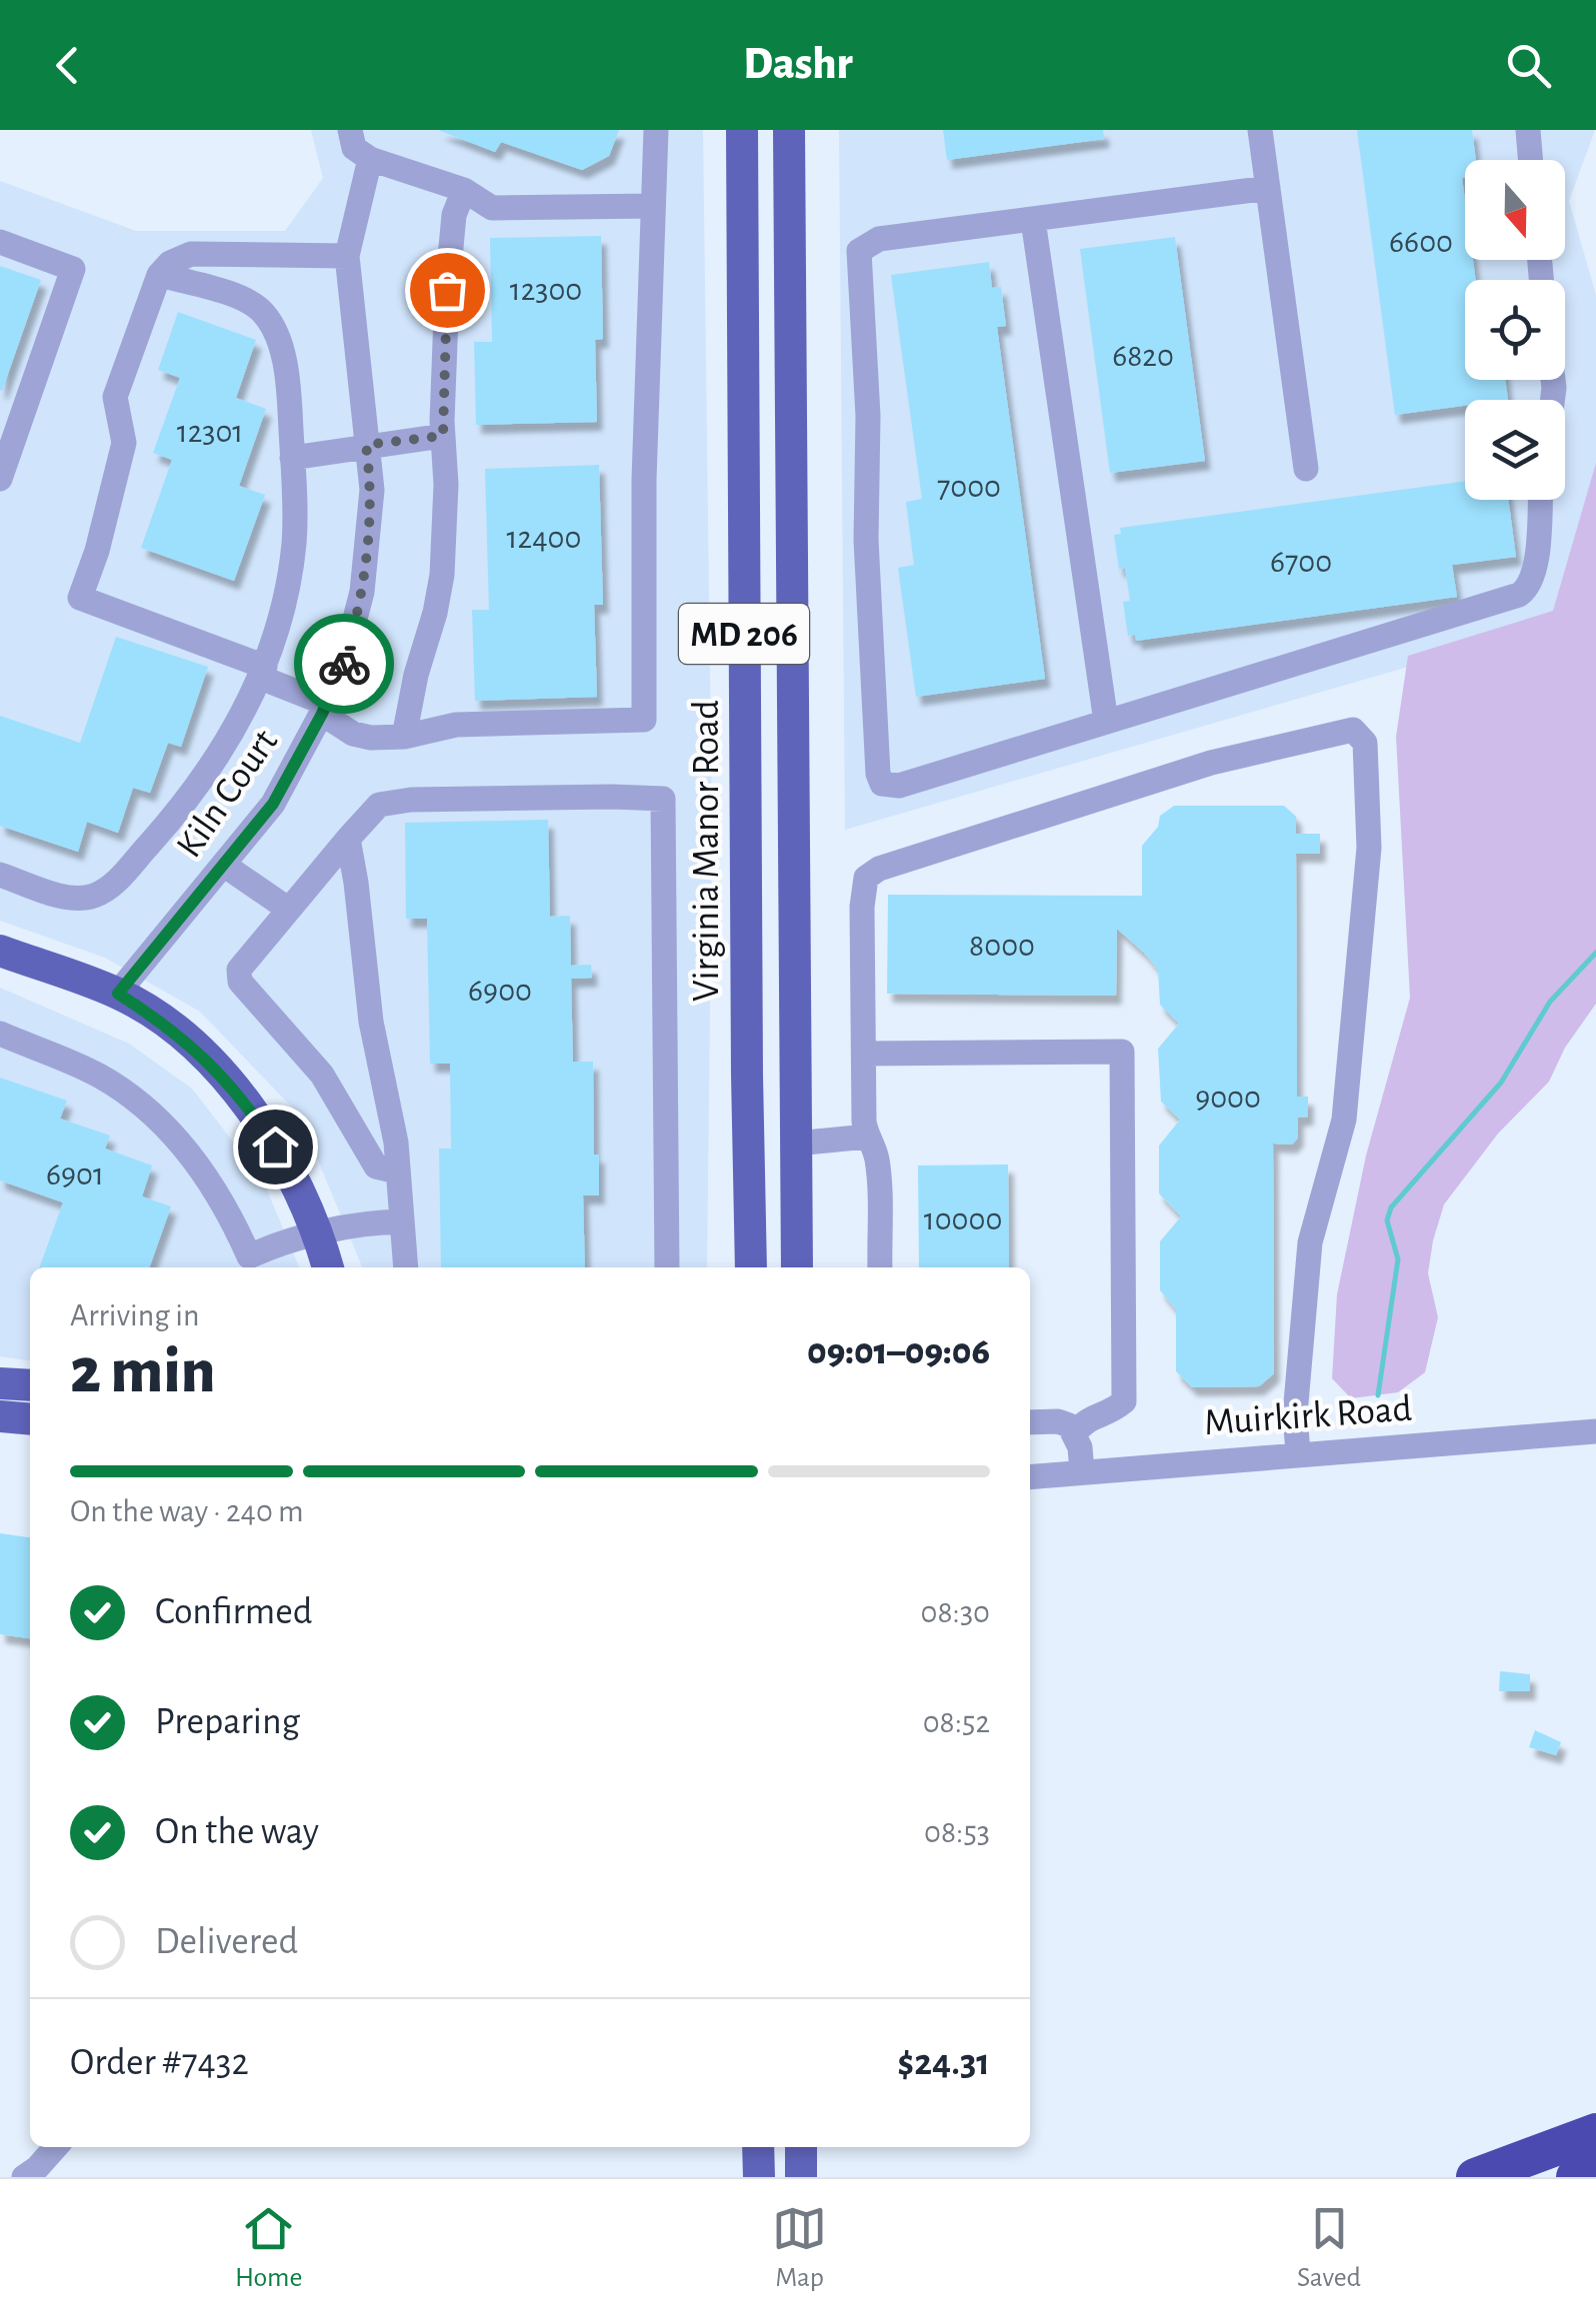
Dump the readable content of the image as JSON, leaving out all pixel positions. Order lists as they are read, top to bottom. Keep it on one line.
{"streets":{"main road":["MD 206","Virginia Manor Road"],"street":["Kiln Court","Muirkirk Road"]},"house_numbers":["6600","12300","6820","12301","7000","12400","6700","8000","6900","9000","6901","10000"],"north":"bottom","page":{"header":"Dashr","heading":["2 min","Arriving in","09:01–09:06"],"panel":["Order #7432","$24.31"],"bar":"On the way · 240 m","list":[["Confirmed","08:30"],["Preparing","08:52"],["On the way","08:53"],"Delivered"],"tabs":["Home","Map","Saved"]}}
